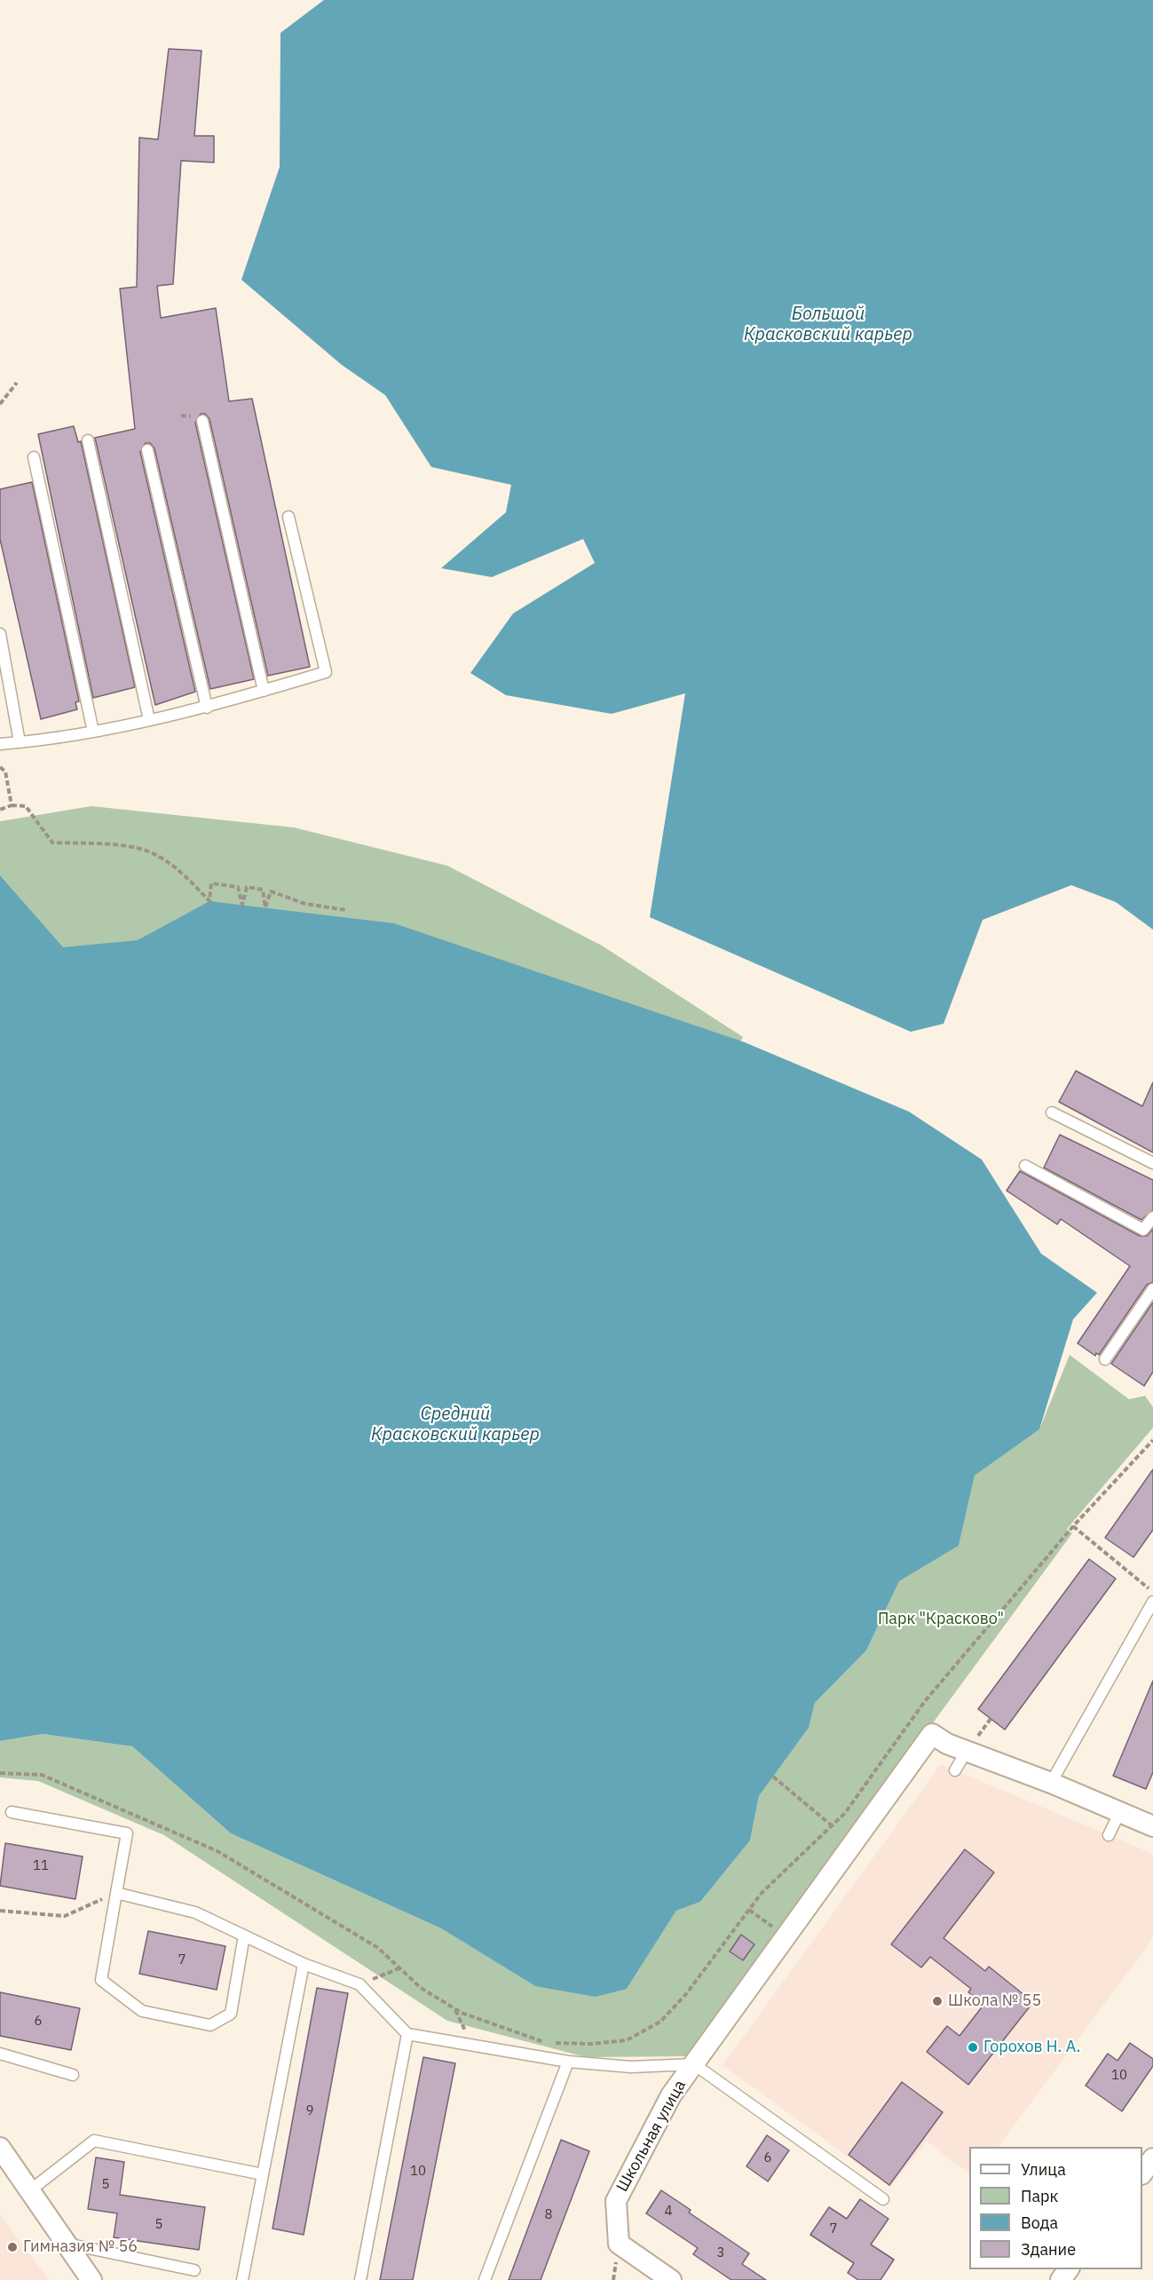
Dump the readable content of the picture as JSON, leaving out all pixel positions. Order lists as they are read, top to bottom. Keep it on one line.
{"streets":{"street":["Школьная улица"]},"water":["Большой Красковский карьер","Средний Красковский карьер"],"parks":["Парк \"Красково\""],"places":["Школа № 55","Горохов Н. А.","Гимназия № 56"],"house_numbers":["11","7","6","10","9","6","10","5","4","8","5","7","3"],"legend":["Улица","Парк","Вода","Здание"]}
